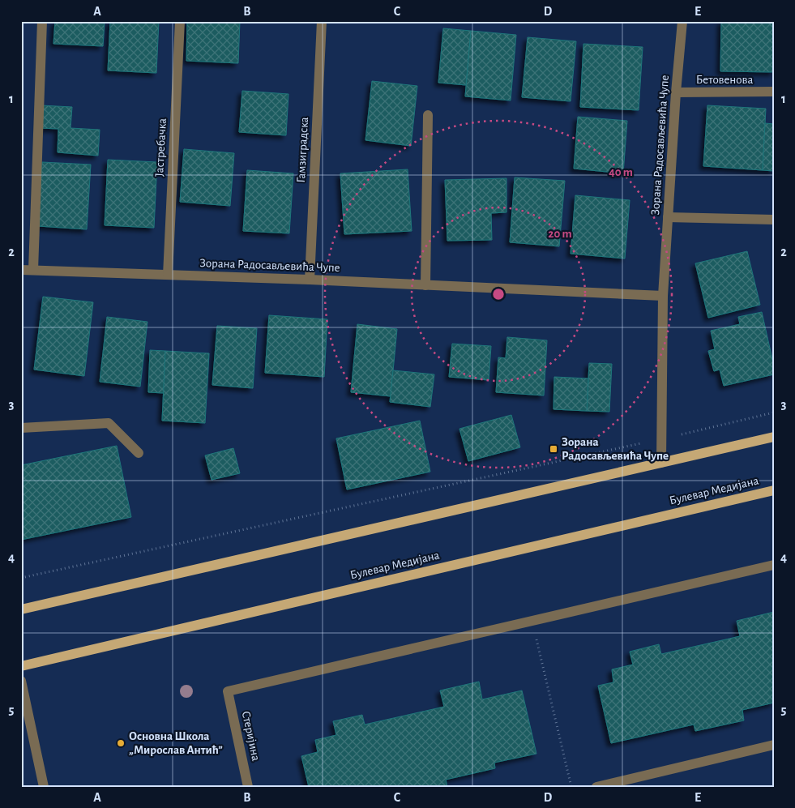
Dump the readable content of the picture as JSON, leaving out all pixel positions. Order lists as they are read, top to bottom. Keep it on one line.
{"streets":{"main road":["Булевар Медијана"],"street":["Бетовенова","Зорана Радосављевића Чупе","Јастребачка","Гамзиградска","Стеријина"]},"crossings":[["Бетовенова","Зорана Радосављевића Чупе"],["Зорана Радосављевића Чупе","Јастребачка"],["Зорана Радосављевића Чупе","Гамзиградска"]],"places":{"transit":["Зорана Радосављевића Чупе"],"other":["Основна Школа „Мирослав Антић”"]},"grid":{"columns":["A","B","C","D","E"],"rows":["1","2","3","4","5"]},"rings":["40 m","20 m"]}
